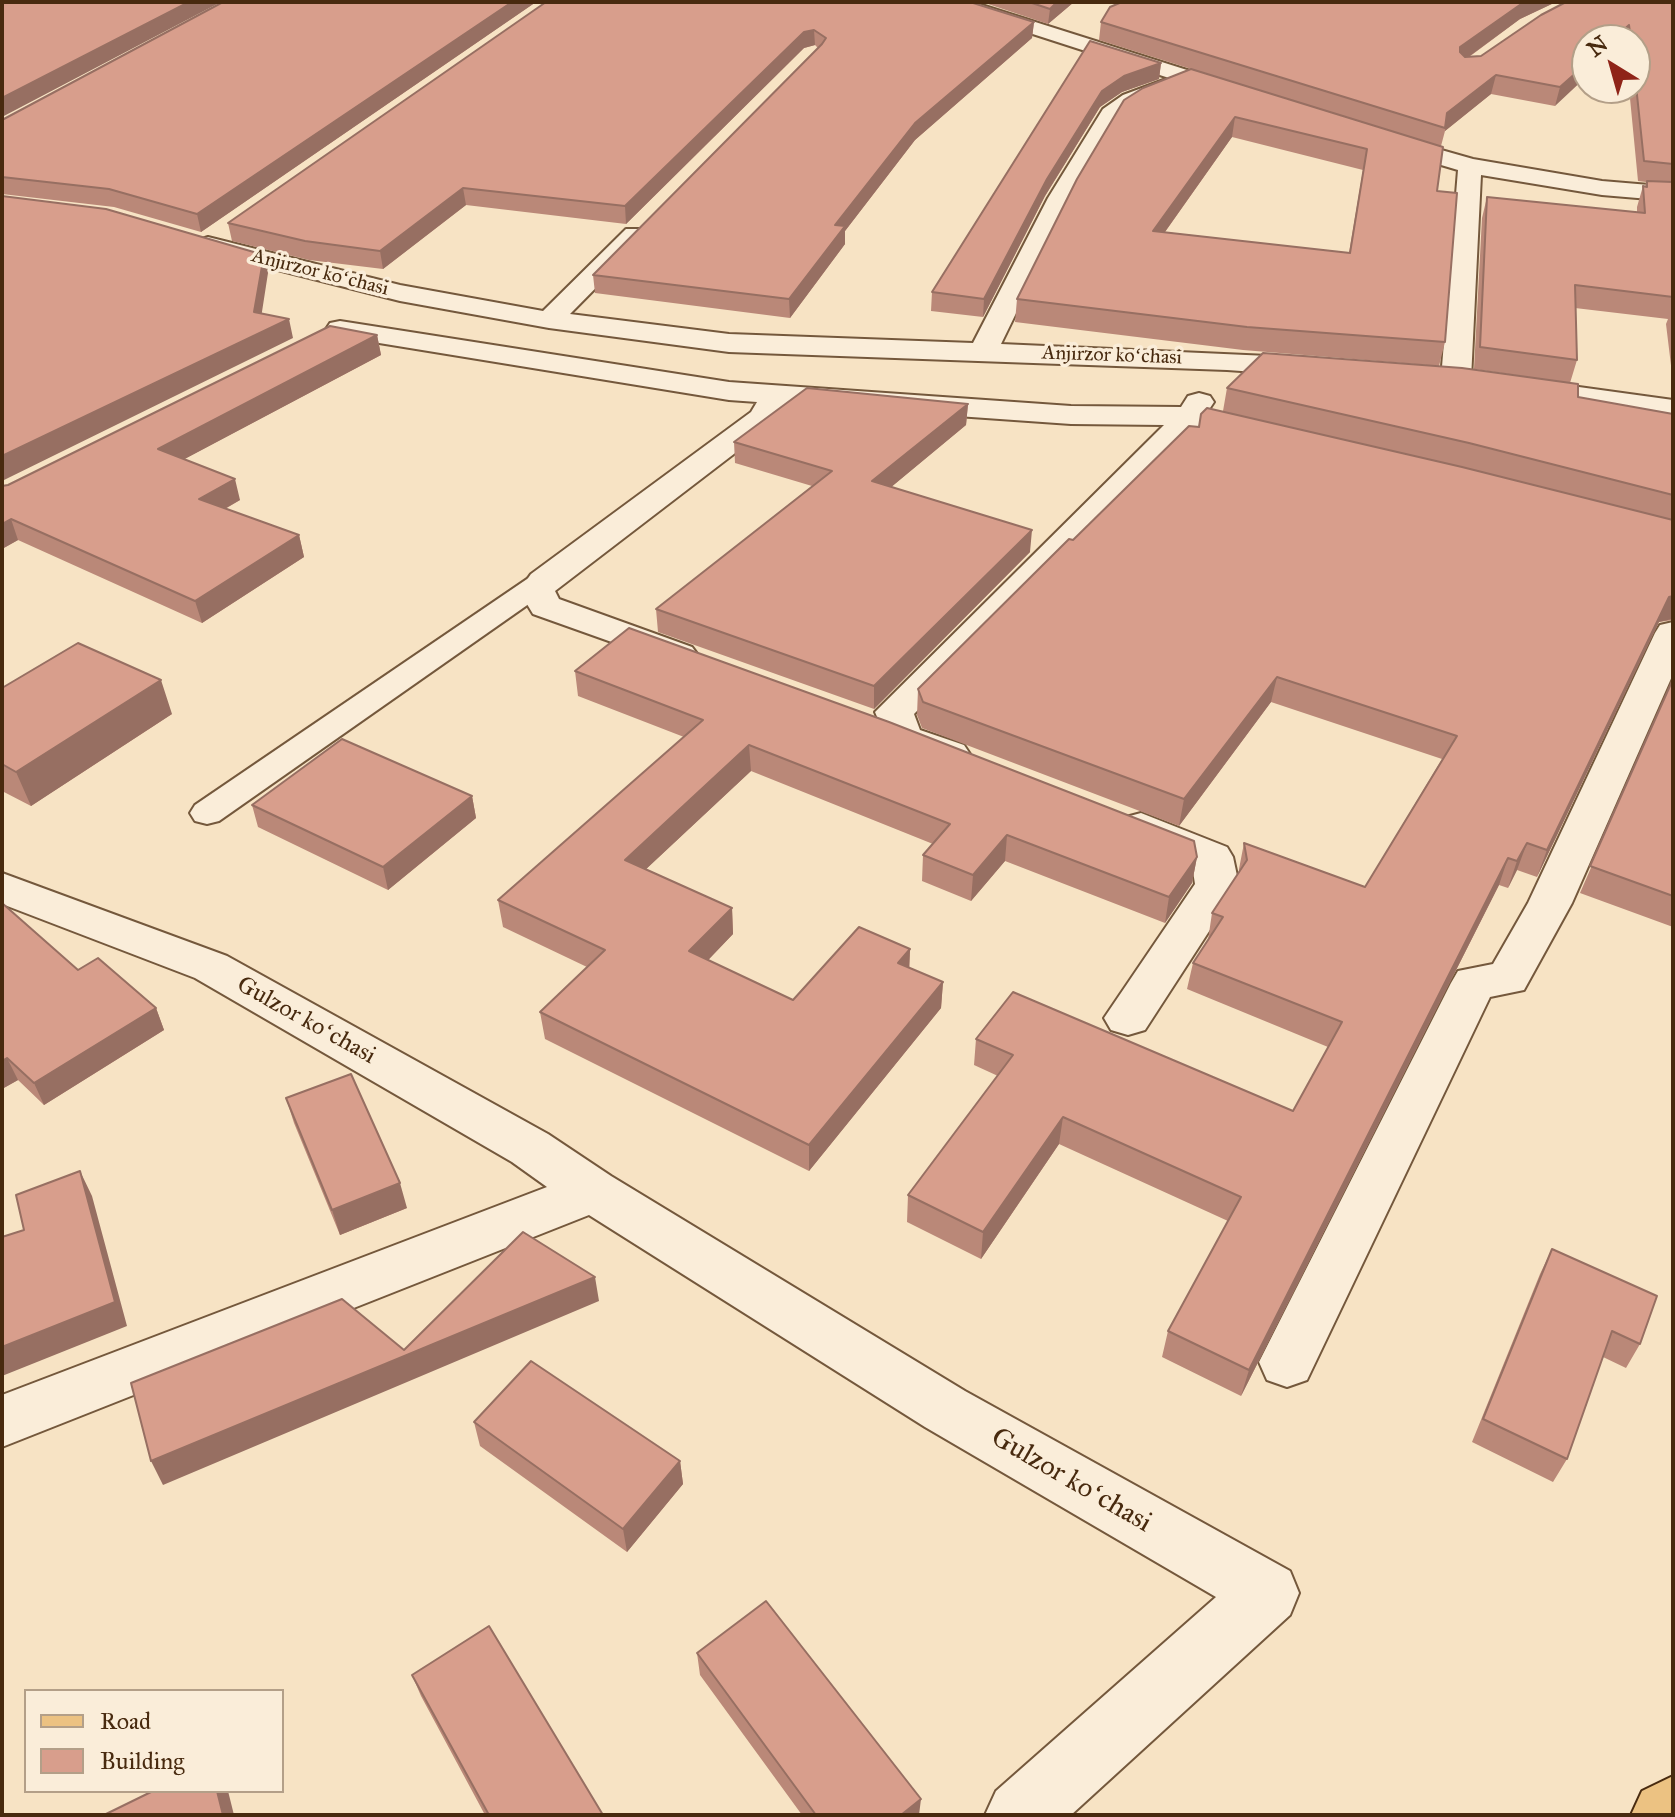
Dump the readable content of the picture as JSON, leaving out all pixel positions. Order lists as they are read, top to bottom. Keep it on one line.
{"streets":{"street":["Anjirzor koʻchasi","Gulzor koʻchasi"]},"legend":["Road","Building"],"north":"top left"}
